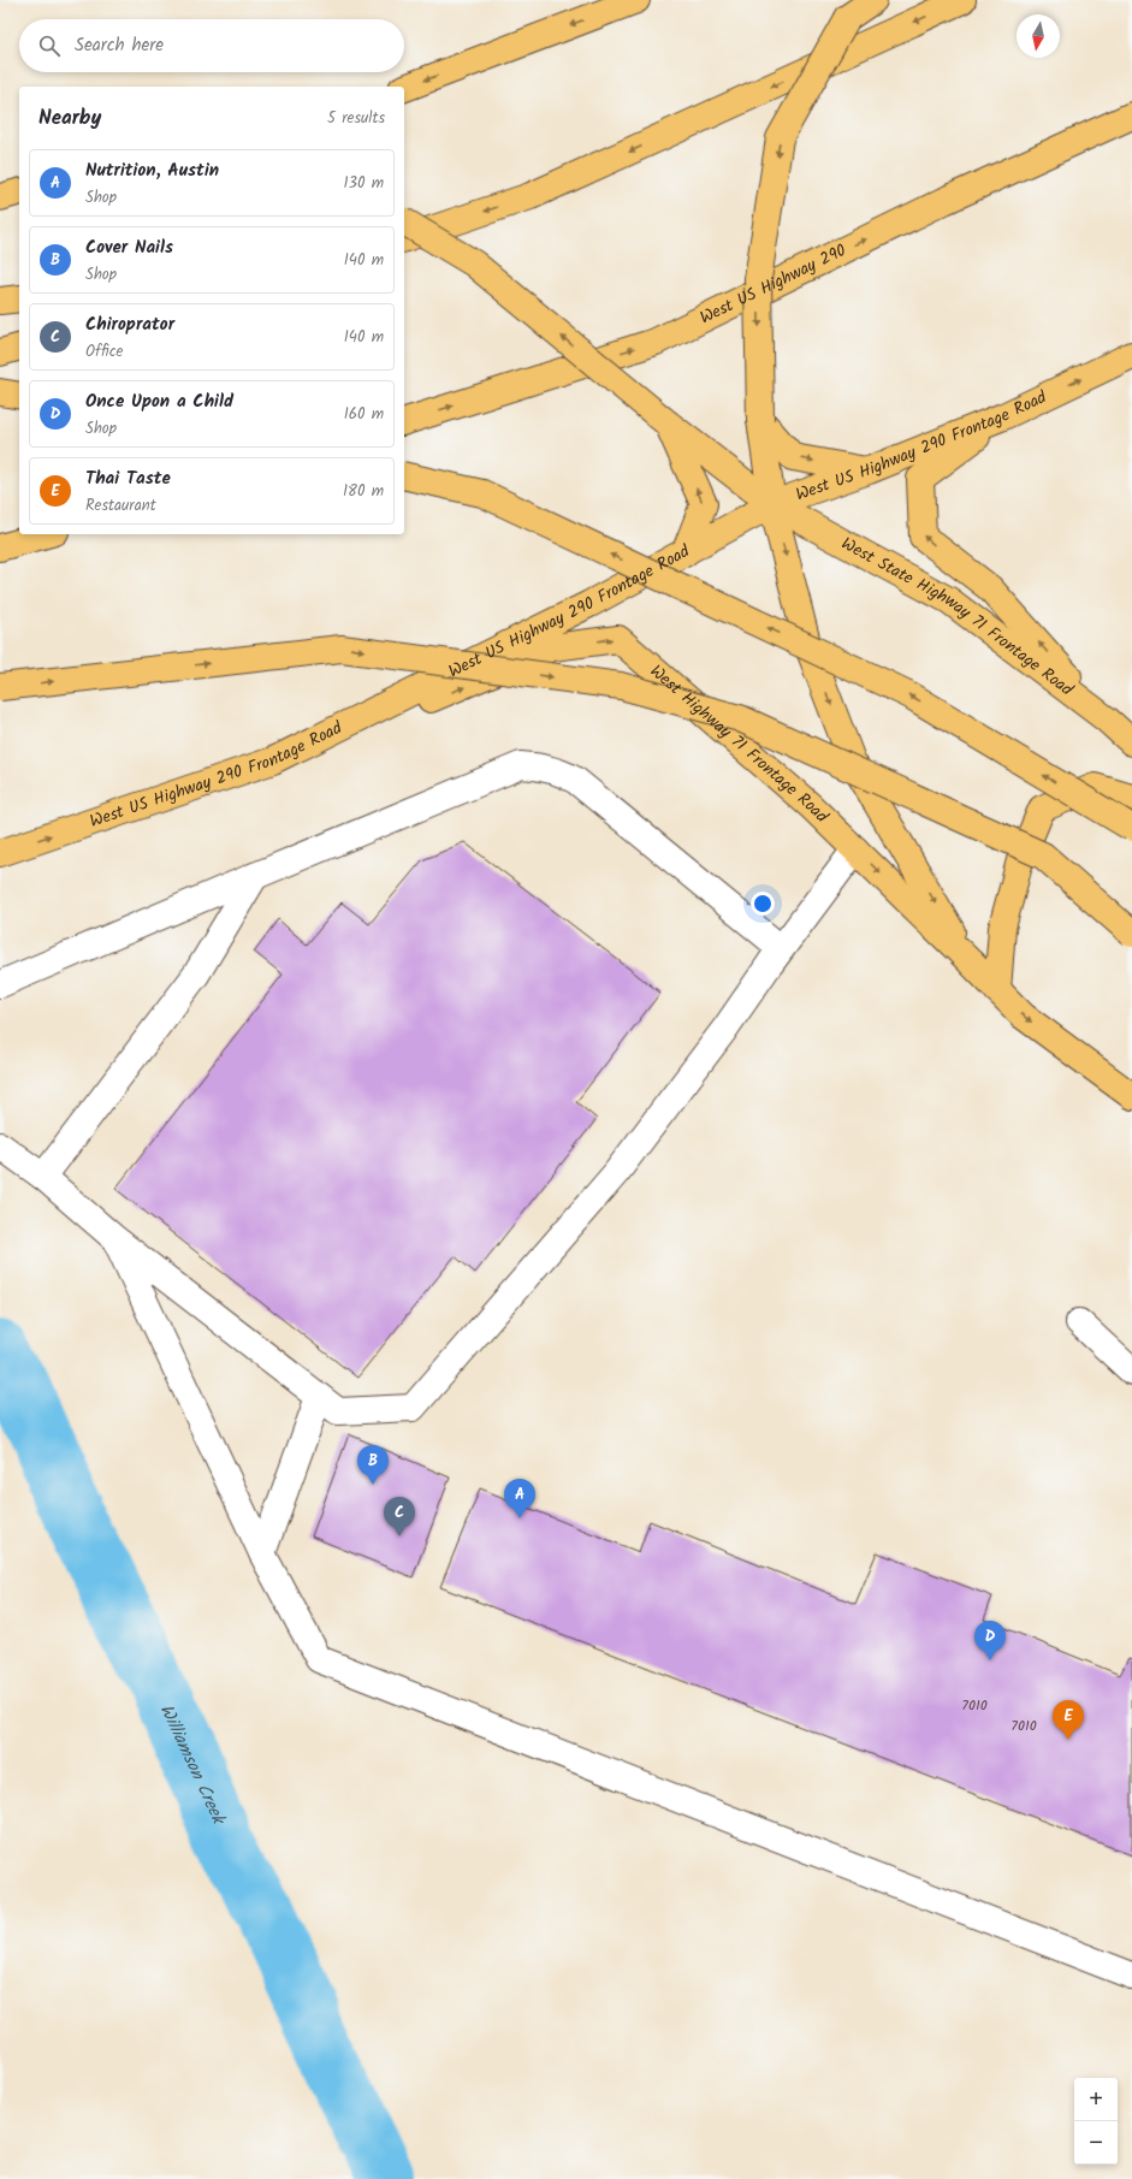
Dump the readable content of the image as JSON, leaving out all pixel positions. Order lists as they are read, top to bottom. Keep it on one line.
{"streets":{"main road":["West US Highway 290","West US Highway 290 Frontage Road","West State Highway 71 Frontage Road","West Highway 71 Frontage Road"]},"crossings":[["West US Highway 290 Frontage Road","West State Highway 71 Frontage Road"],["West US Highway 290 Frontage Road","West Highway 71 Frontage Road"]],"water":["Williamson Creek"],"house_numbers":["7010","7010"],"north":"bottom","page":{"search":"Search here","heading":["Nearby","5 results"],"list":[{"mark":"A","name":"Nutrition, Austin","note":"Shop","value":"130 m"},{"mark":"B","name":"Cover Nails","note":"Shop","value":"140 m"},{"mark":"C","name":"Chiroprator","note":"Office","value":"140 m"},{"mark":"D","name":"Once Upon a Child","note":"Shop","value":"160 m"},{"mark":"E","name":"Thai Taste","note":"Restaurant","value":"180 m"}],"pins":["B","A","C","D","E"],"map_buttons":["+","−"]}}
